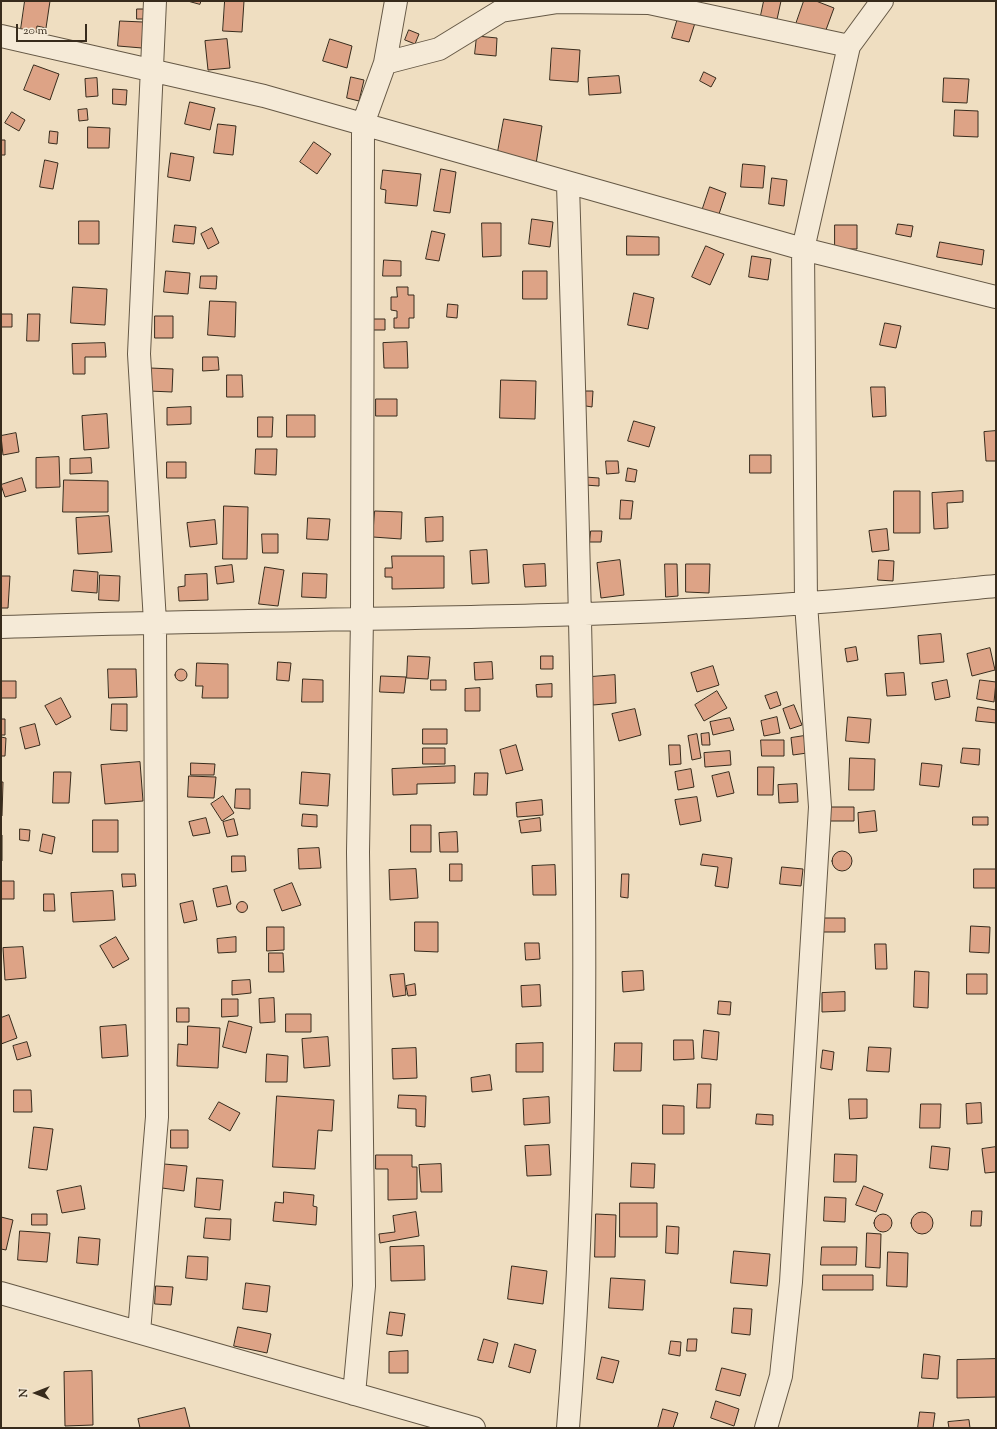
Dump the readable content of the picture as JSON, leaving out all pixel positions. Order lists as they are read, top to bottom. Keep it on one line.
{"scale_bar":"20 m","north":"left"}
